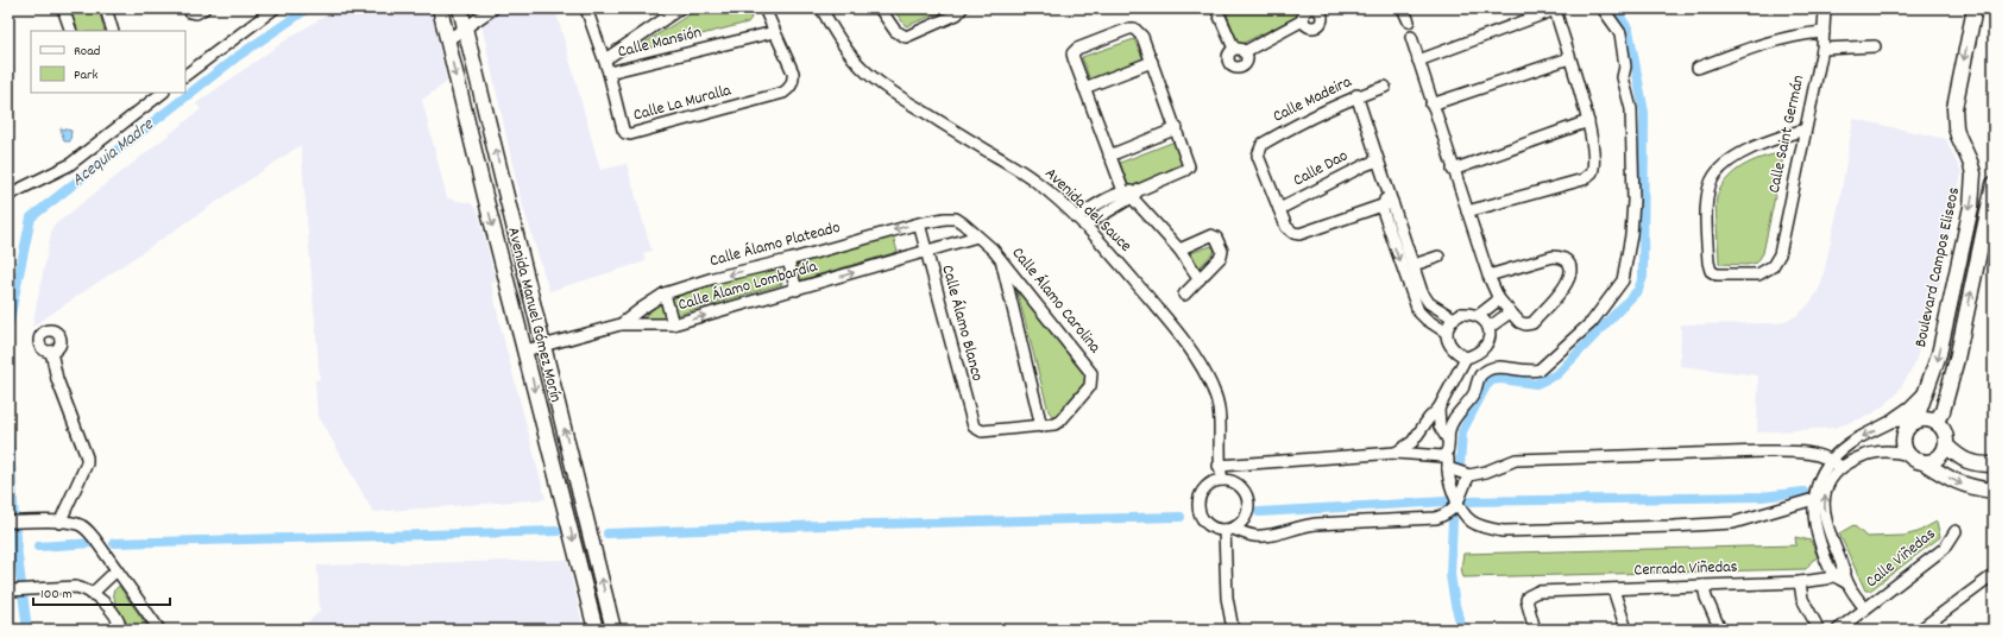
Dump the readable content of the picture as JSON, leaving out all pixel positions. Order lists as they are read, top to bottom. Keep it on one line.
{"streets":{"main road":["Boulevard Campos Eliseos","Avenida Manuel Gómez Morín"],"street":["Calle Mansión","Calle Madeira","Calle La Muralla","Calle Saint Germán","Calle Dao","Avenida del Sauce","Calle Álamo Plateado","Calle Álamo Lombardía","Calle Álamo Carolina","Calle Álamo Blanco","Calle Viñedas","Cerrada Viñedas"]},"crossings":[["Calle Mansión","Calle La Muralla"],["Calle Madeira","Calle Dao"],["Calle Álamo Plateado","Calle Álamo Lombardía"],["Calle Álamo Plateado","Calle Álamo Carolina"],["Calle Álamo Plateado","Calle Álamo Blanco"],["Boulevard Campos Eliseos","Calle Viñedas"],["Calle Álamo Lombardía","Calle Álamo Carolina"],["Calle Álamo Lombardía","Avenida Manuel Gómez Morín"],["Calle Álamo Lombardía","Calle Álamo Blanco"],["Calle Álamo Carolina","Calle Álamo Blanco"],["Calle Viñedas","Cerrada Viñedas"]],"one_way":["Calle Álamo Plateado","Calle Álamo Lombardía"],"water":["Acequia Madre"],"legend":["Road","Park"],"scale_bar":"100 m"}
